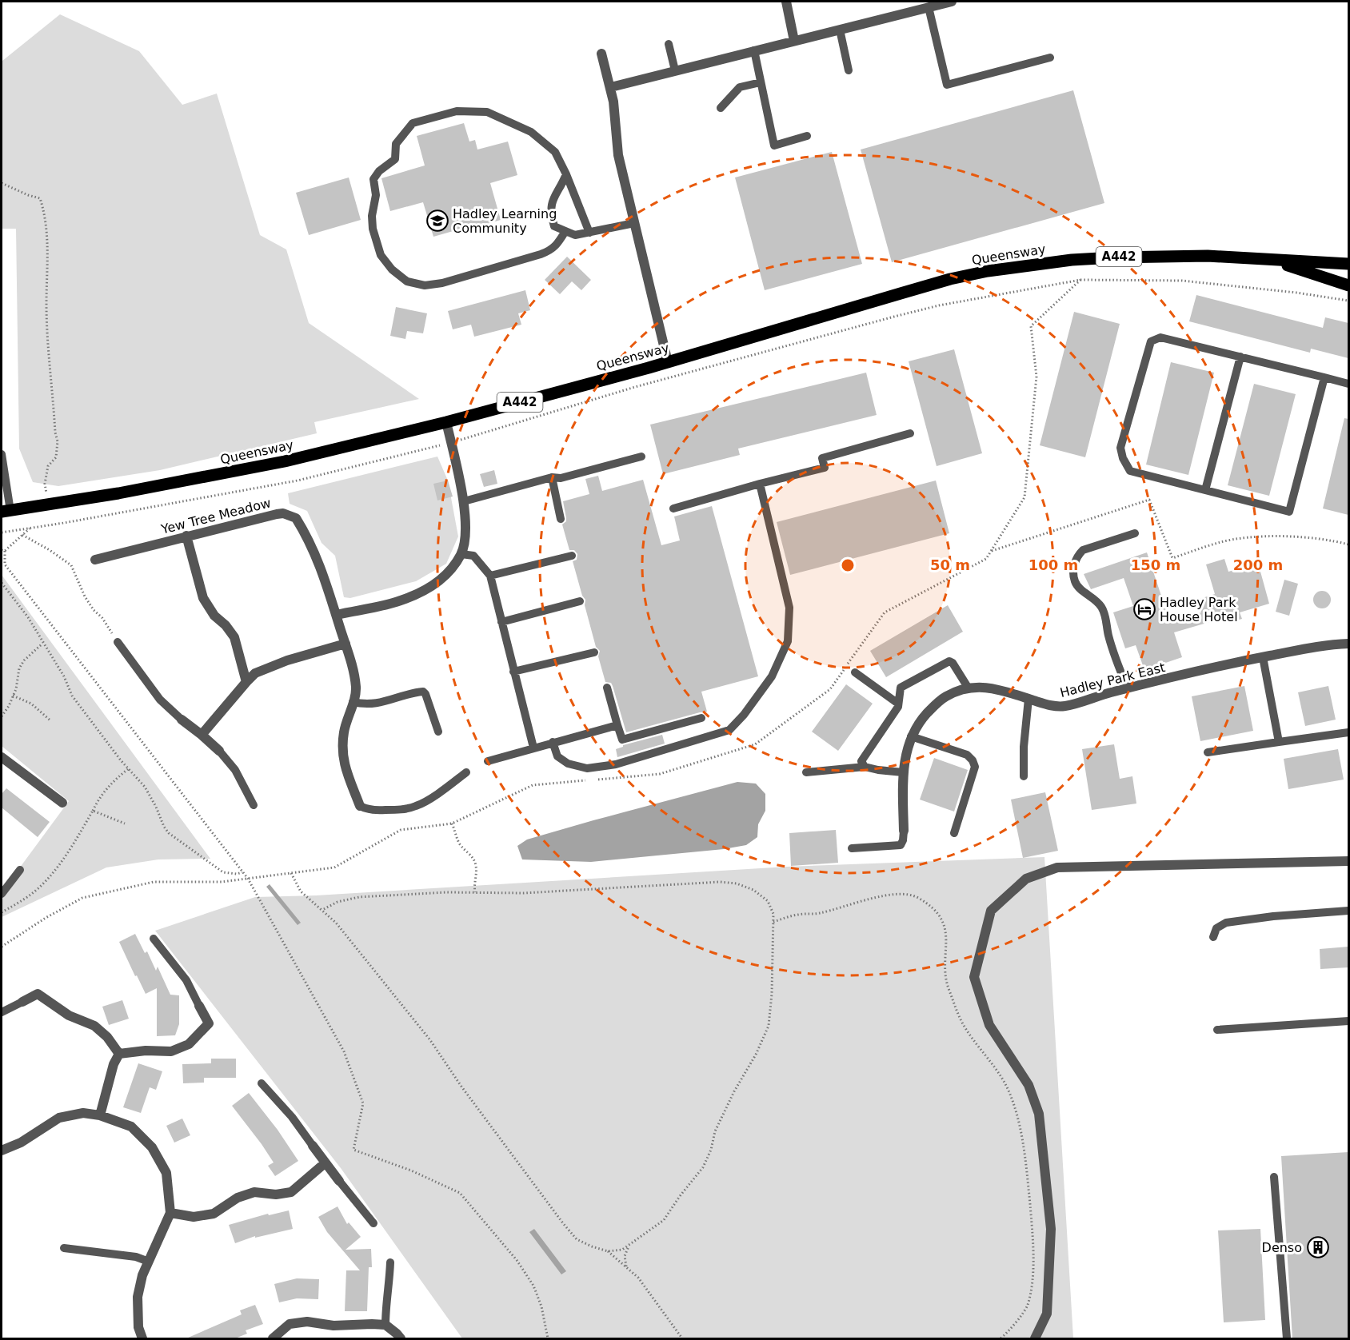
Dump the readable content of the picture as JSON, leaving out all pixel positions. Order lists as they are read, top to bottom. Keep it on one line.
{"streets":{"main road":["Queensway","A442"],"street":["Yew Tree Meadow","Hadley Park East"]},"places":{"school or university":["Hadley Learning Community"],"hotel":["Hadley Park House Hotel"],"building":["Denso"]},"rings":["50 m","100 m","150 m","200 m"]}
